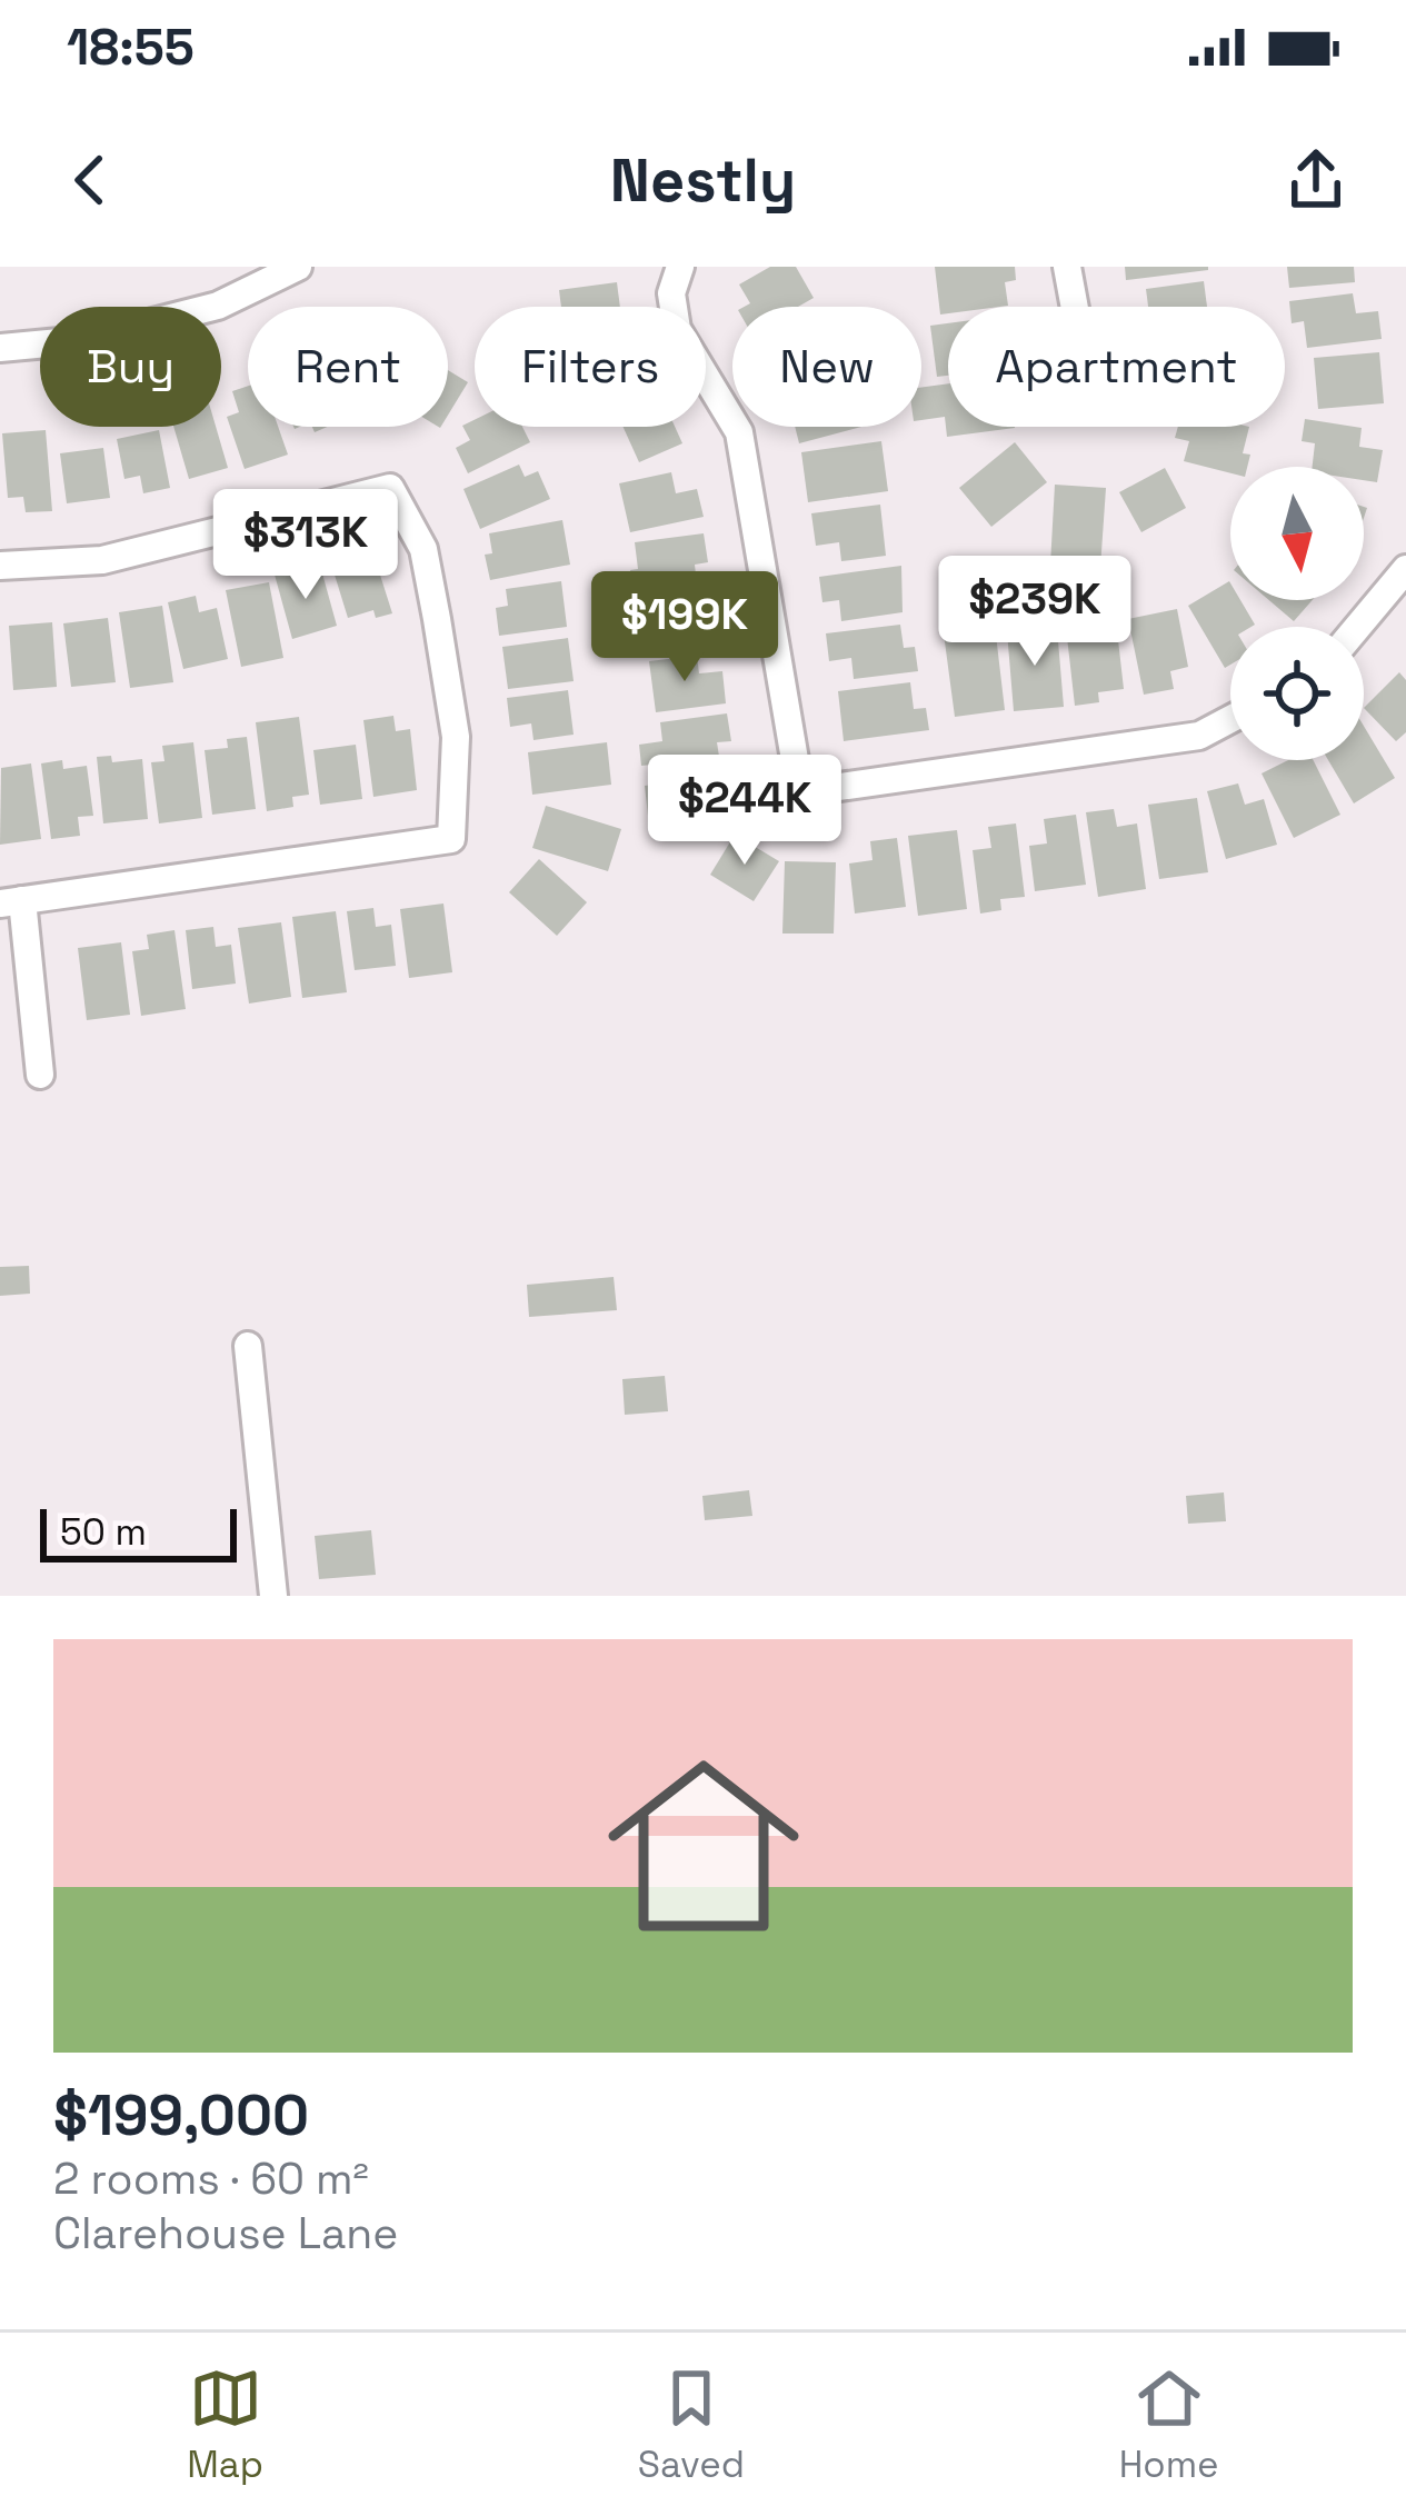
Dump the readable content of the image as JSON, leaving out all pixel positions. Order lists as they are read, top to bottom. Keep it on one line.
{"scale_bar":"50 m","north":"bottom","page":{"status":"18:55","header":"Nestly","chip":["Buy","Rent","Filters","New","Apartment"],"price":["$313K","$239K","$199K","$244K"],"scale":"50 m","list":[{"name":"$199,000","note":"2 rooms · 60 m² · Clarehouse Lane"}],"tabs":["Map","Saved","Home"]}}
